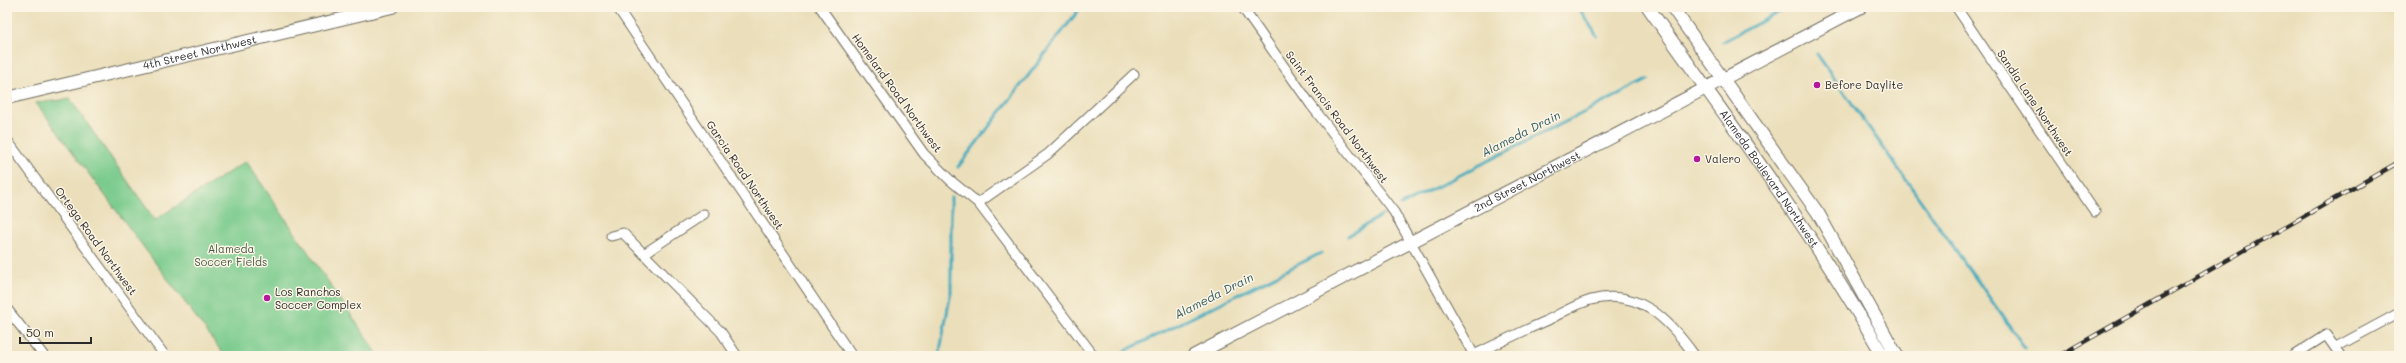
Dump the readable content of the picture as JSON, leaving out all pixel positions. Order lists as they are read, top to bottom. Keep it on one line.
{"streets":{"main road":["4th Street Northwest","Alameda Boulevard Northwest","2nd Street Northwest"],"street":["Homeland Road Northwest","Sandia Lane Northwest","Saint Francis Road Northwest","Garcia Road Northwest","Ortega Road Northwest"]},"crossings":[["Saint Francis Road Northwest","2nd Street Northwest"],["Alameda Boulevard Northwest","2nd Street Northwest"]],"water":["Alameda Drain"],"parks":["Alameda Soccer Fields"],"places":["Before Daylite","Valero","Los Ranchos Soccer Complex"],"scale_bar":"50 m"}
